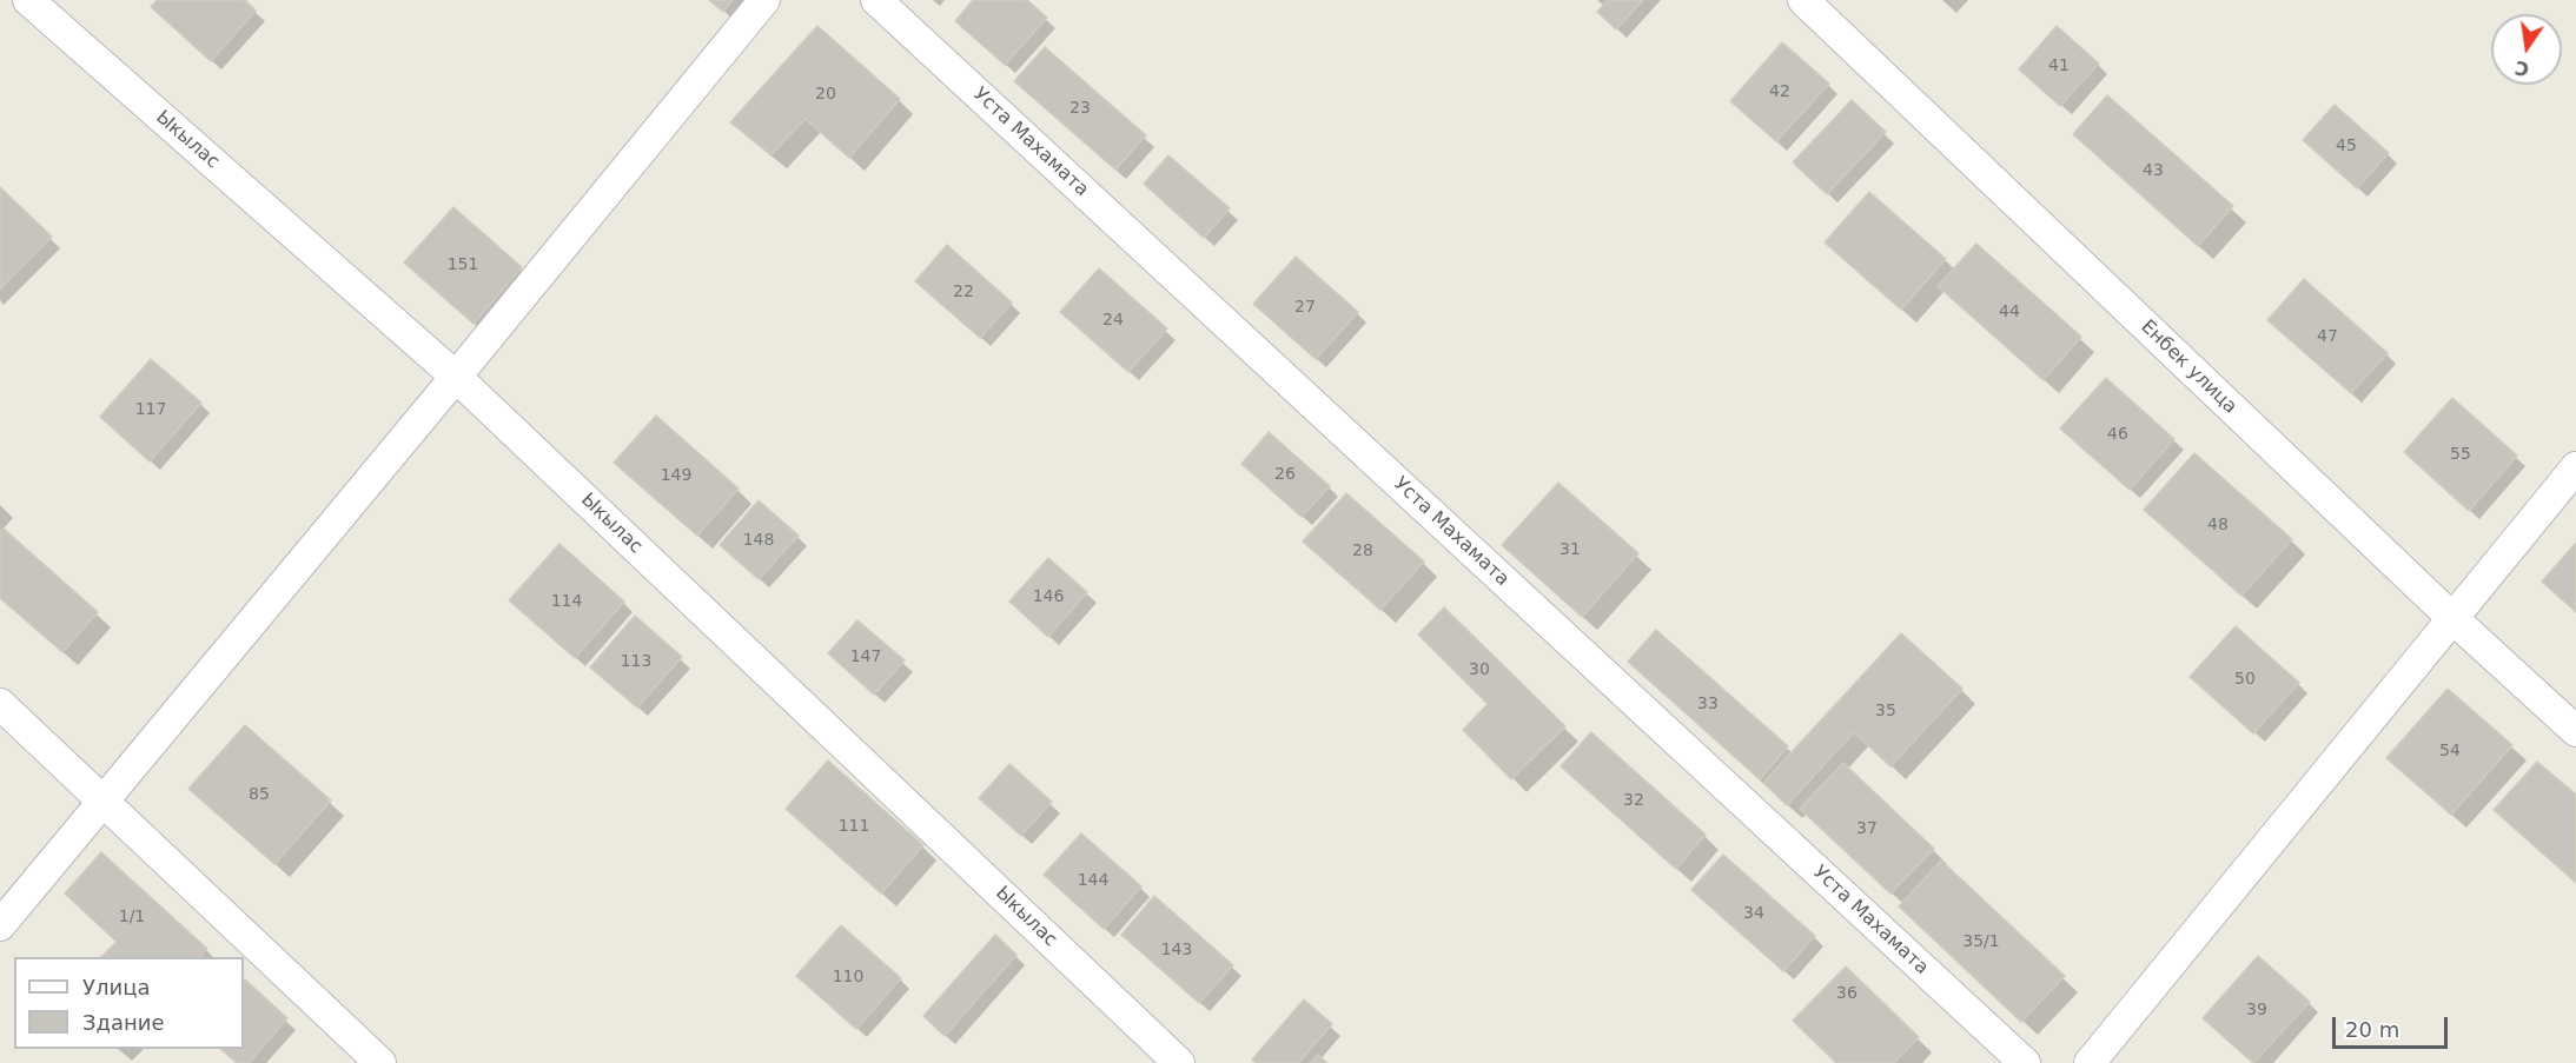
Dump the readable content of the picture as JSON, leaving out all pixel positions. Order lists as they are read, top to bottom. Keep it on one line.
{"streets":{"street":["Ыкылас","Уста Махамата","Енбек улица"]},"house_numbers":["41","42","20","23","45","43","151","22","27","44","24","47","117","46","55","26","149","48","148","31","28","146","114","147","113","30","50","33","35","54","85","32","111","37","144","34","1/1","35/1","143","110","36","39"],"legend":["Улица","Здание"],"scale_bar":"20 m","north":"bottom"}
